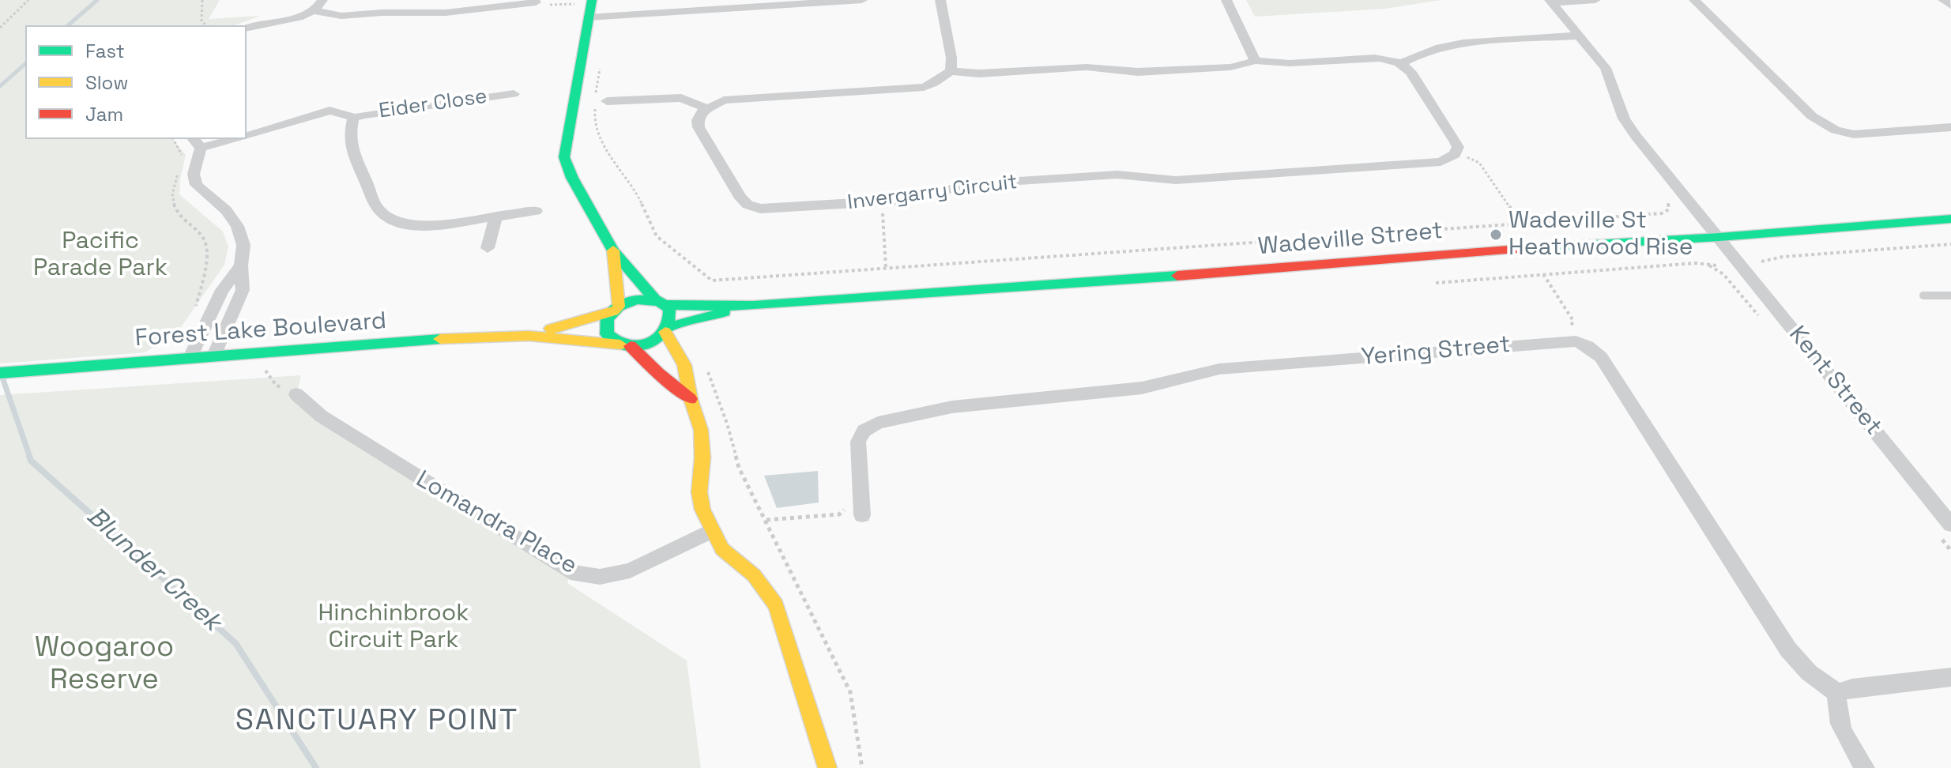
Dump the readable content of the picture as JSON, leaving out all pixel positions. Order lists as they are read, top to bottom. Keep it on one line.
{"streets":{"main road":["Wadeville Street","Forest Lake Boulevard"],"street":["Eider Close","Invergarry Circuit","Yering Street","Kent Street","Lomandra Place"]},"crossings":[["Wadeville Street","Forest Lake Boulevard"],["Wadeville Street","Kent Street"]],"districts":["SANCTUARY POINT"],"water":["Blunder Creek"],"parks":["Pacific Parade Park","Hinchinbrook Circuit Park","Woogaroo Reserve"],"places":["Wadeville St Heathwood Rise"],"legend":["Fast","Slow","Jam"]}
